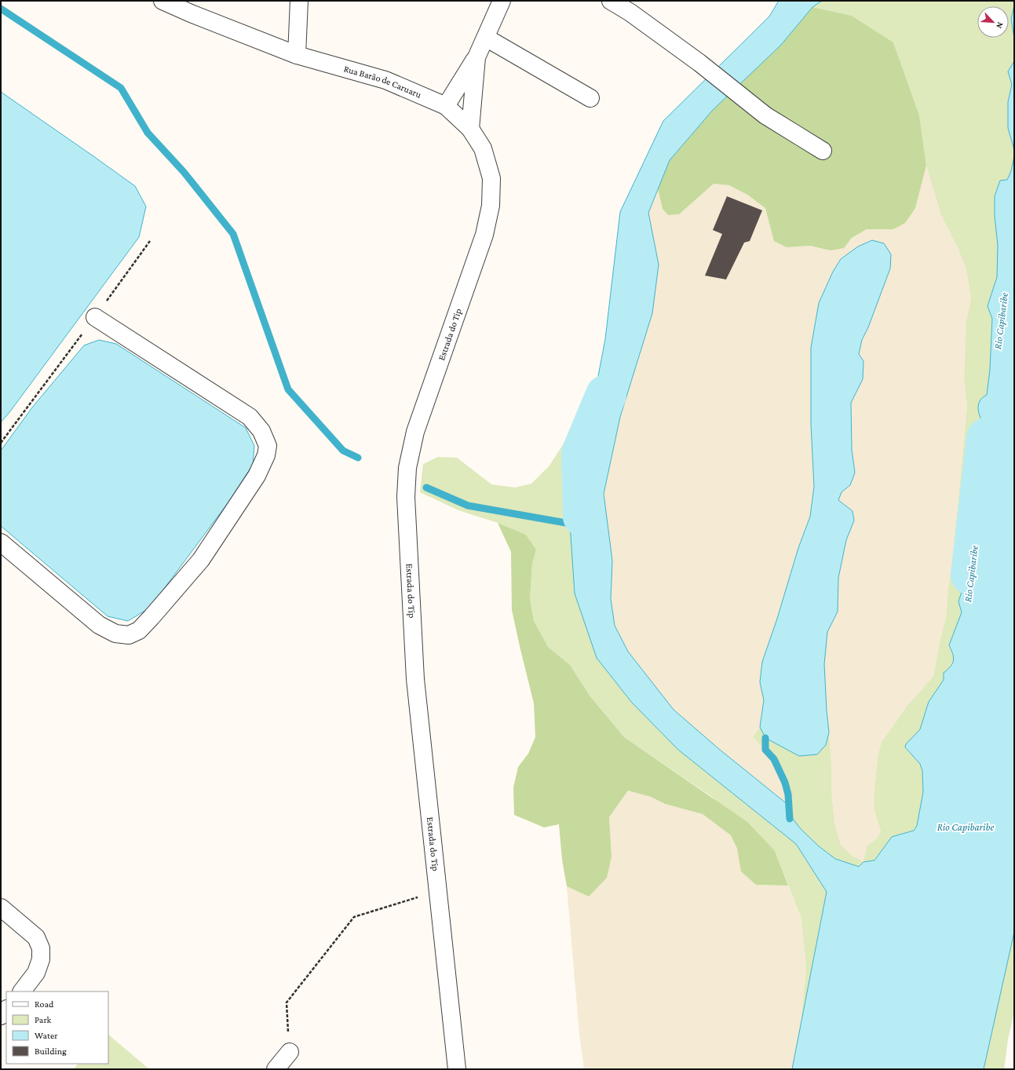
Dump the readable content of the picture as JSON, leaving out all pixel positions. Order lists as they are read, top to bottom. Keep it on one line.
{"streets":{"street":["Rua Barão de Caruaru","Estrada do Tip"]},"crossings":[["Rua Barão de Caruaru","Estrada do Tip"]],"water":["Rio Capibaribe"],"legend":["Road","Park","Water","Building"],"north":"bottom right"}
